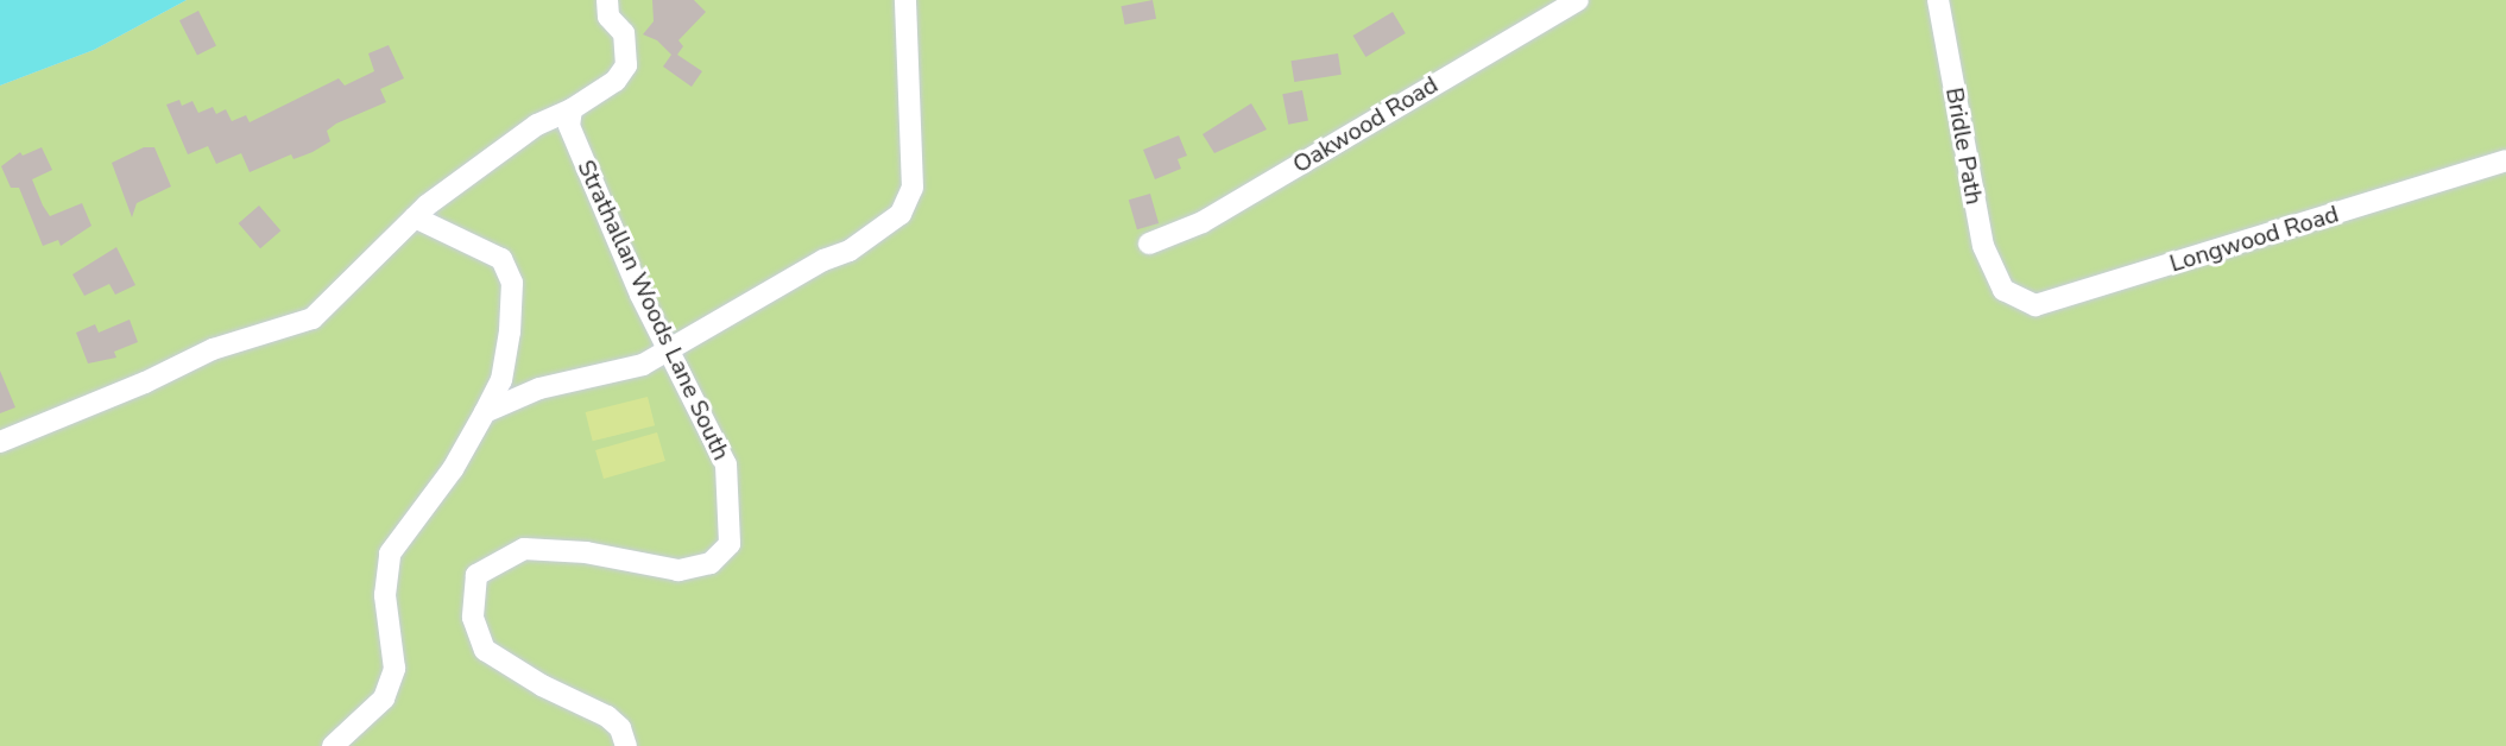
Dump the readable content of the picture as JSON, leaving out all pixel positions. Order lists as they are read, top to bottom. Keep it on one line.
{"streets":{"street":["Oakwood Road","Bridle Path","Longwood Road","Strathallan Woods Lane South"]},"crossings":[["Bridle Path","Longwood Road"]]}
